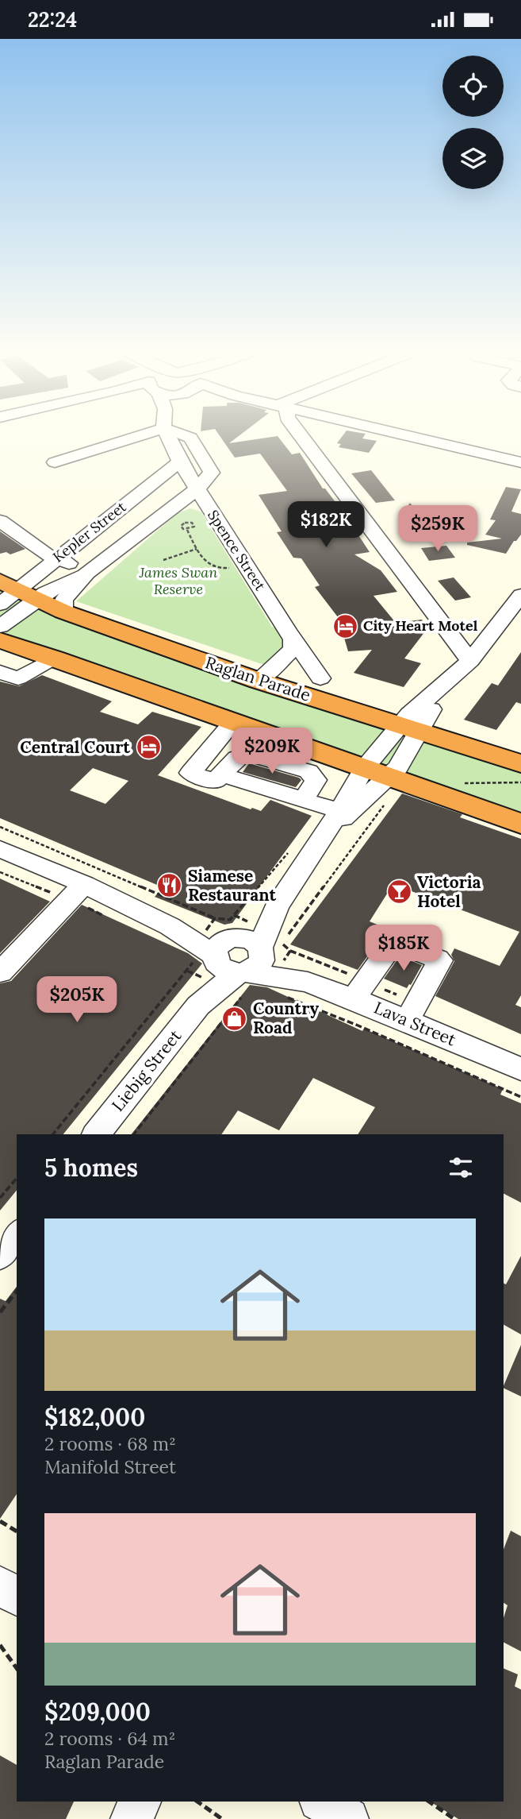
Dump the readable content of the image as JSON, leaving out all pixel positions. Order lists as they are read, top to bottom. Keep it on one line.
{"streets":{"highway":["Raglan Parade"],"street":["Kepler Street","Spence Street","Lava Street","Liebig Street"]},"crossings":[["Kepler Street","Spence Street"],["Kepler Street","Raglan Parade"],["Raglan Parade","Liebig Street"],["Lava Street","Liebig Street"]],"parks":["James Swan Reserve"],"places":{"hotel":["City Heart Motel","Central Court"],"restaurant":["Siamese Restaurant"],"bar":["Victoria Hotel"],"shop":["Country Road"]},"page":{"status":"22:24","price":["$182K","$259K","$209K","$185K","$205K"],"heading":"5 homes","list":[{"name":"$182,000","note":"2 rooms · 68 m² · Manifold Street"},{"name":"$209,000","note":"2 rooms · 64 m² · Raglan Parade"}]}}
